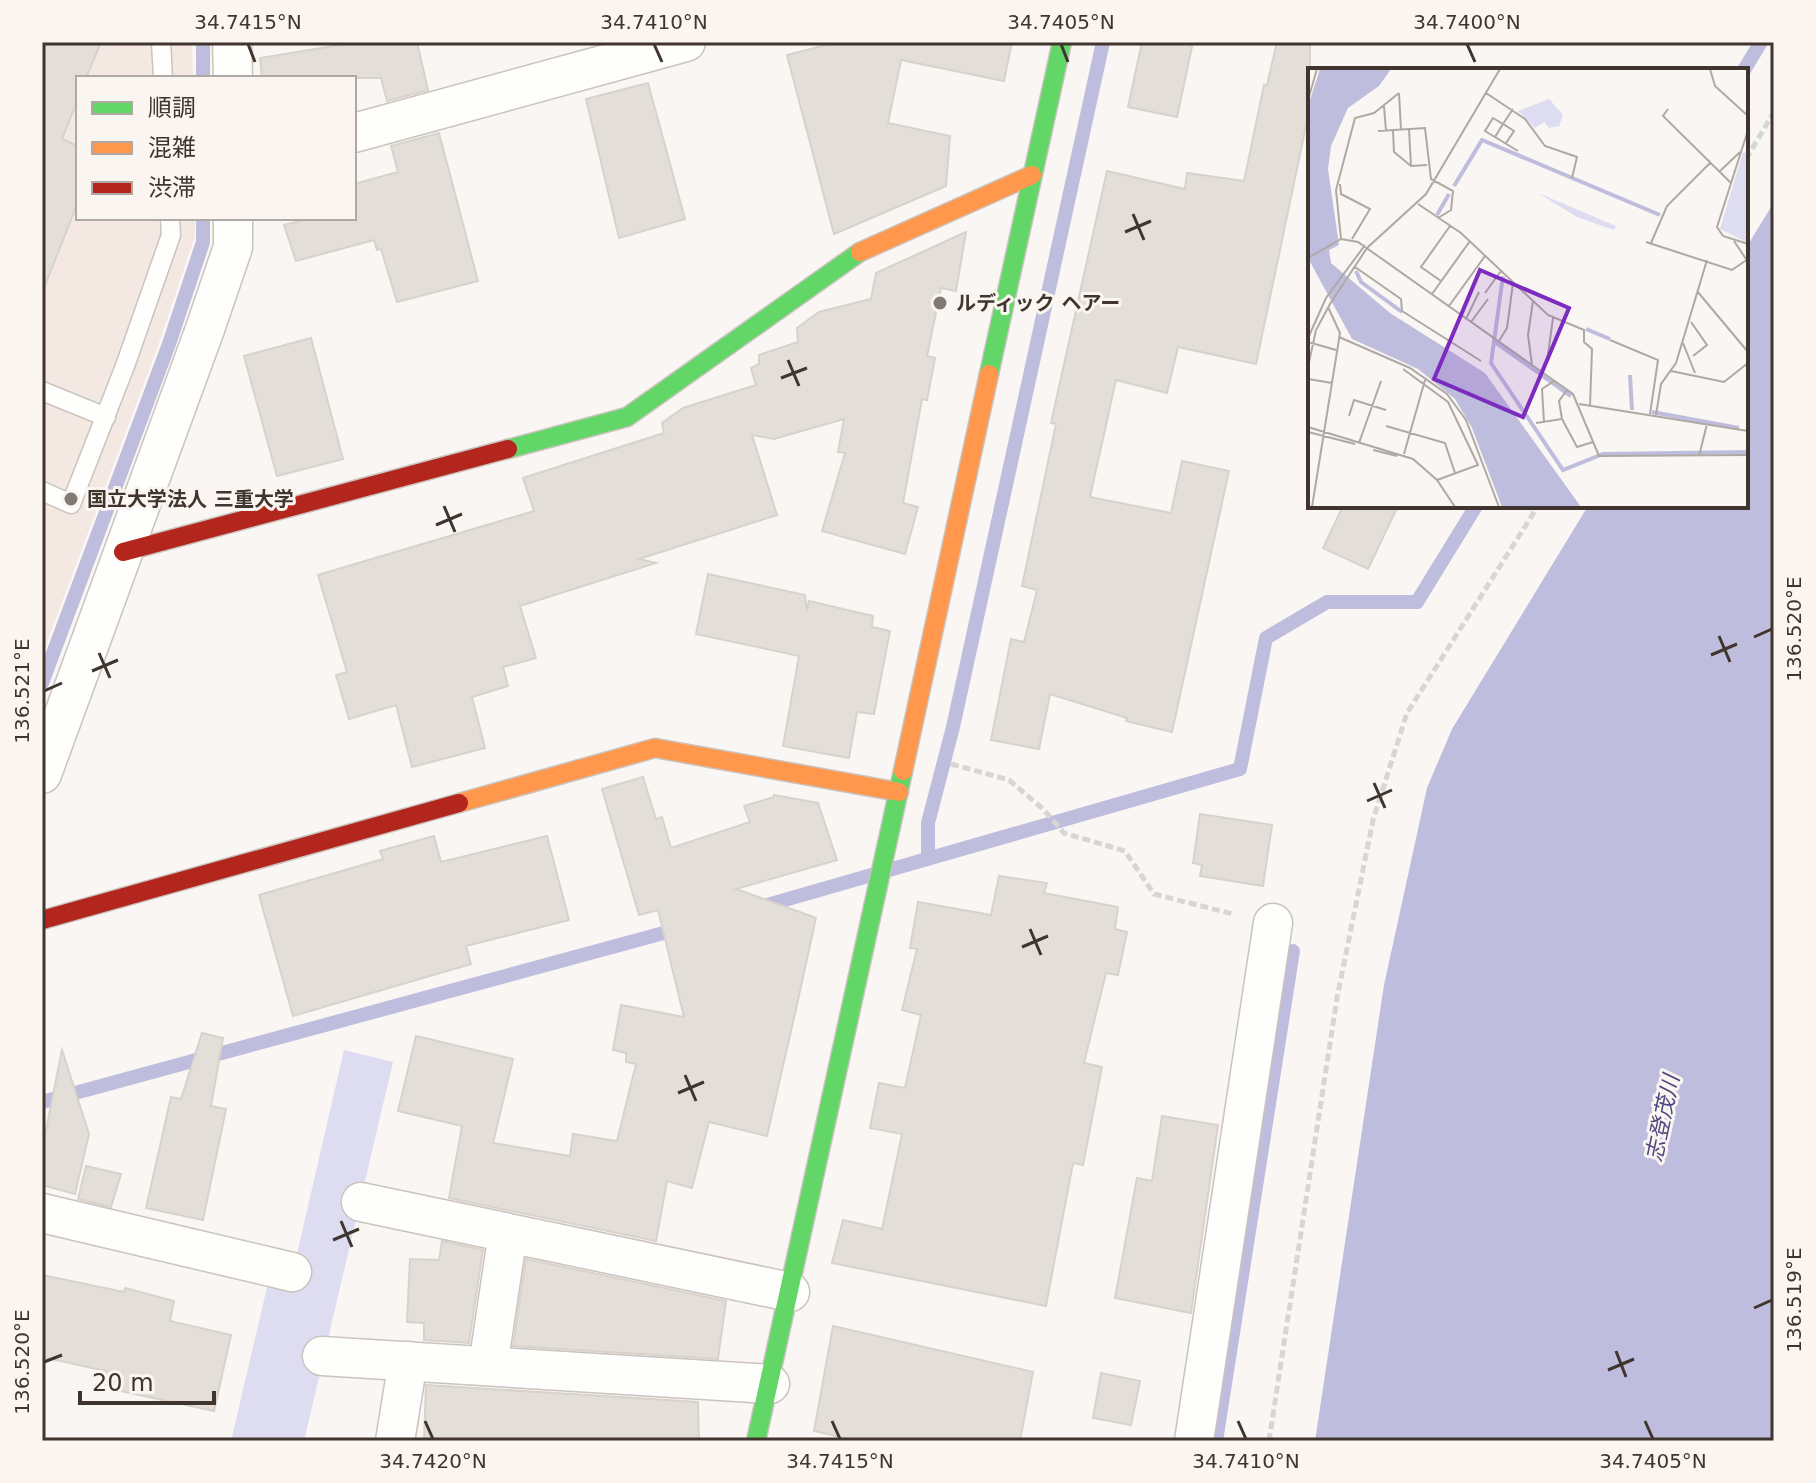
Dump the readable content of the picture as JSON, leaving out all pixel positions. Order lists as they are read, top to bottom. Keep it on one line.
{"water":["志登茂川"],"places":["ルディック ヘアー","国立大学法人 三重大学"],"legend":["順調","混雑","渋滞"],"scale_bar":"20 m","coordinates":["34.7415°N","34.7410°N","34.7405°N","34.7400°N","136.520°E","136.521°E","136.519°E","34.7420°N"]}
